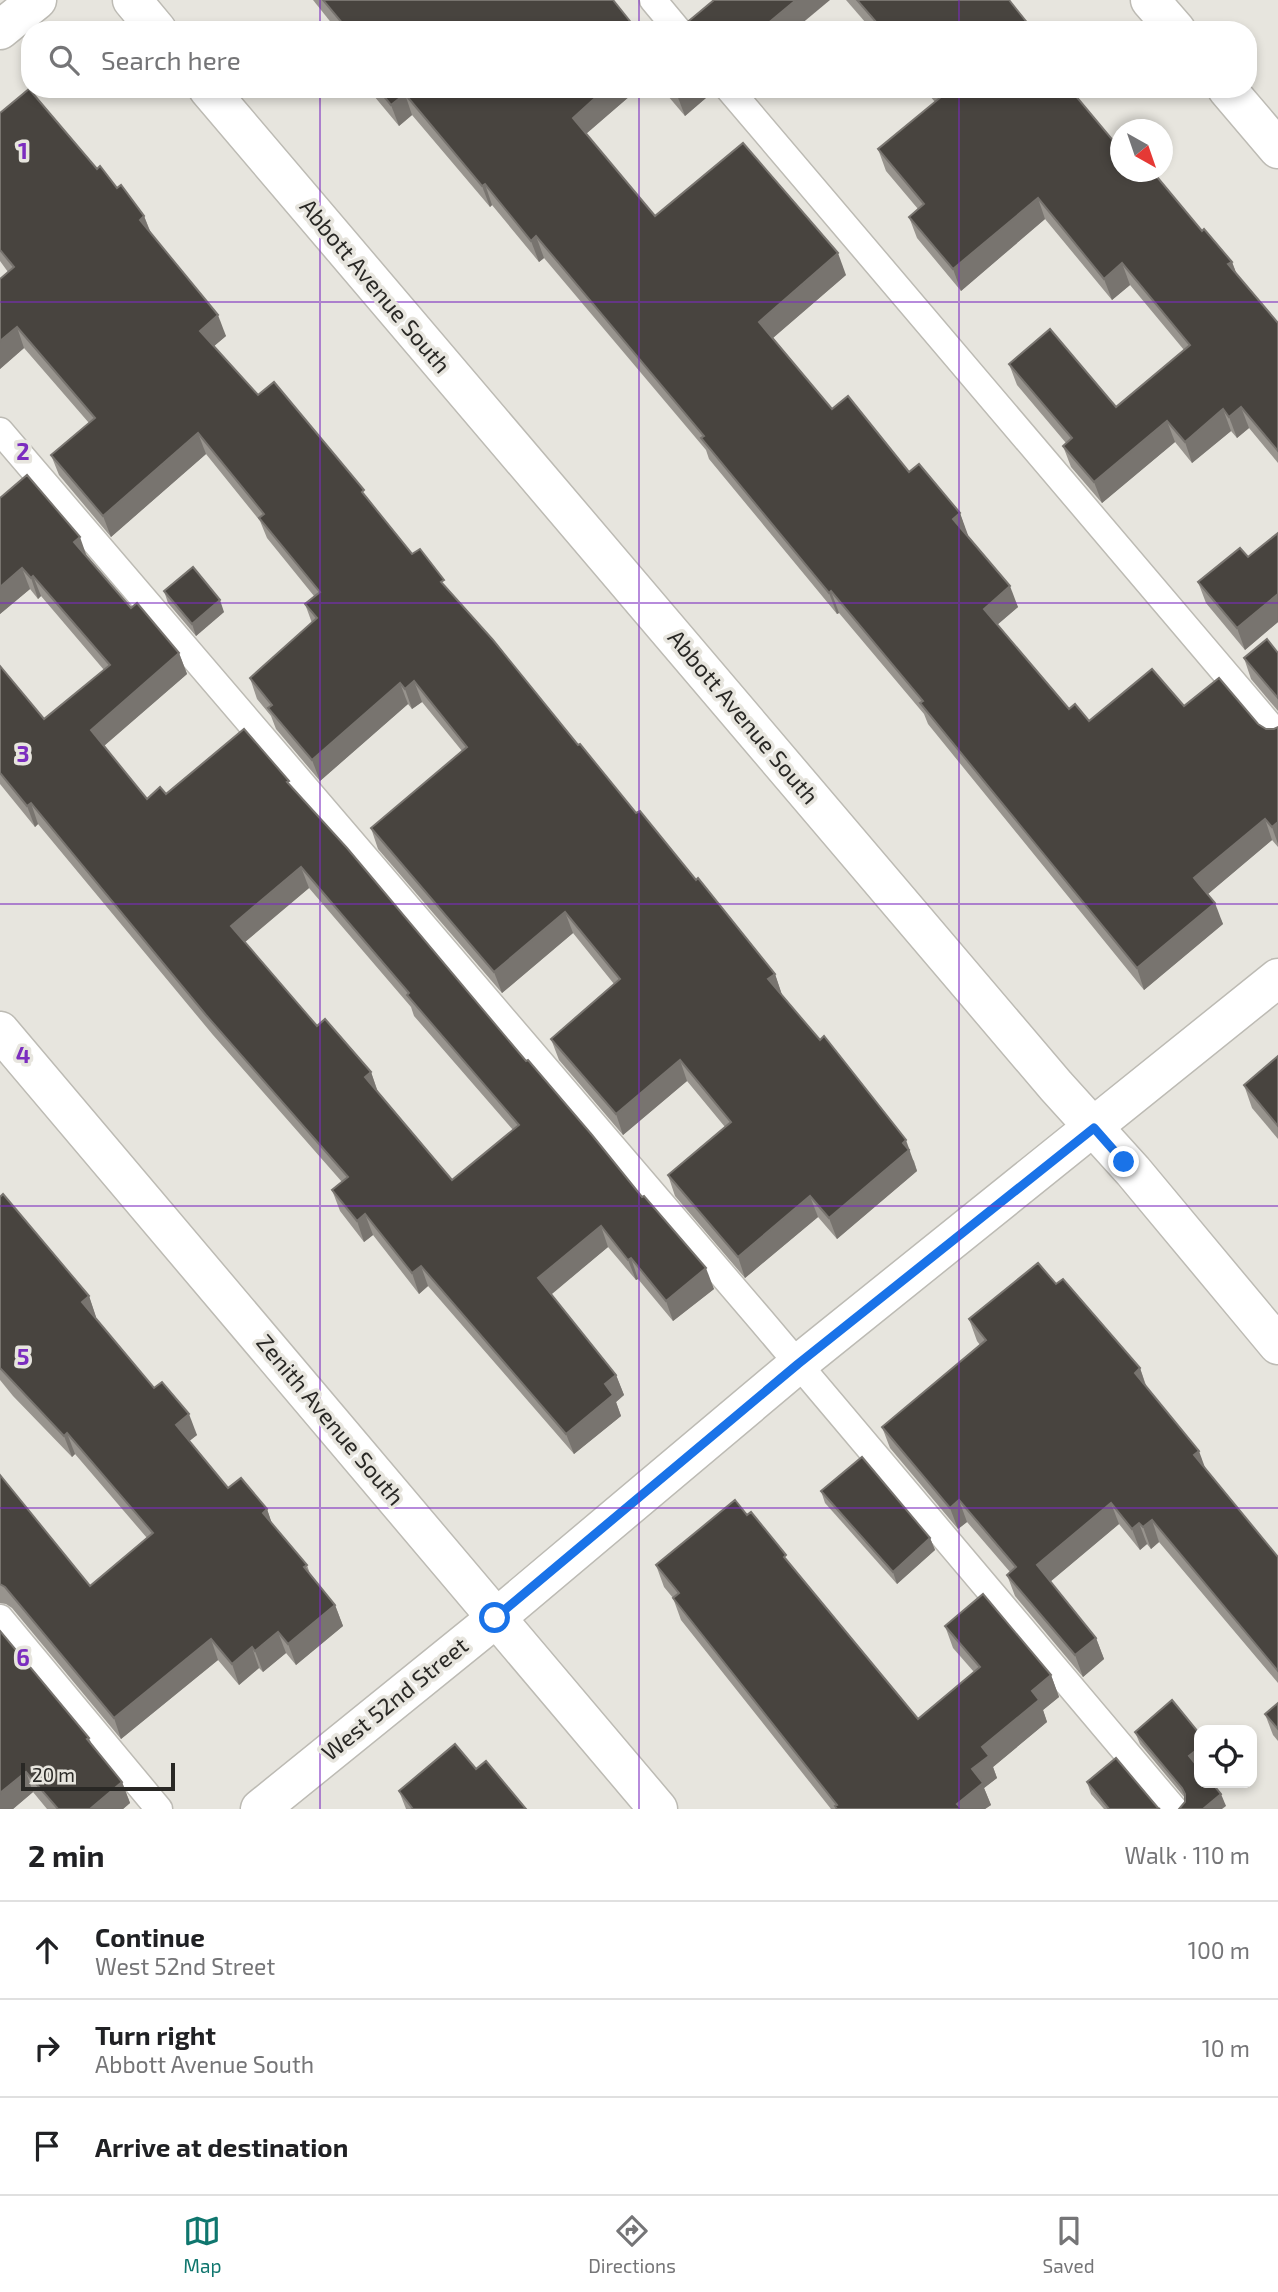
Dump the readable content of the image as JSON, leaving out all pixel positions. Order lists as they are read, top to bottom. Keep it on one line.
{"streets":{"street":["Abbott Avenue South","Zenith Avenue South","West 52nd Street"]},"crossings":[["Abbott Avenue South","West 52nd Street"],["Zenith Avenue South","West 52nd Street"]],"scale_bar":"20 m","north":"bottom right","page":{"search":"Search here","scale":"20 m","heading":["2 min","Walk · 110 m"],"list":[["Continue","West 52nd Street","100 m"],["Turn right","Abbott Avenue South","10 m"],"Arrive at destination"],"nav":["Map","Directions","Saved"]},"grid":{"rows":["1","2","3","4","5","6"]}}
